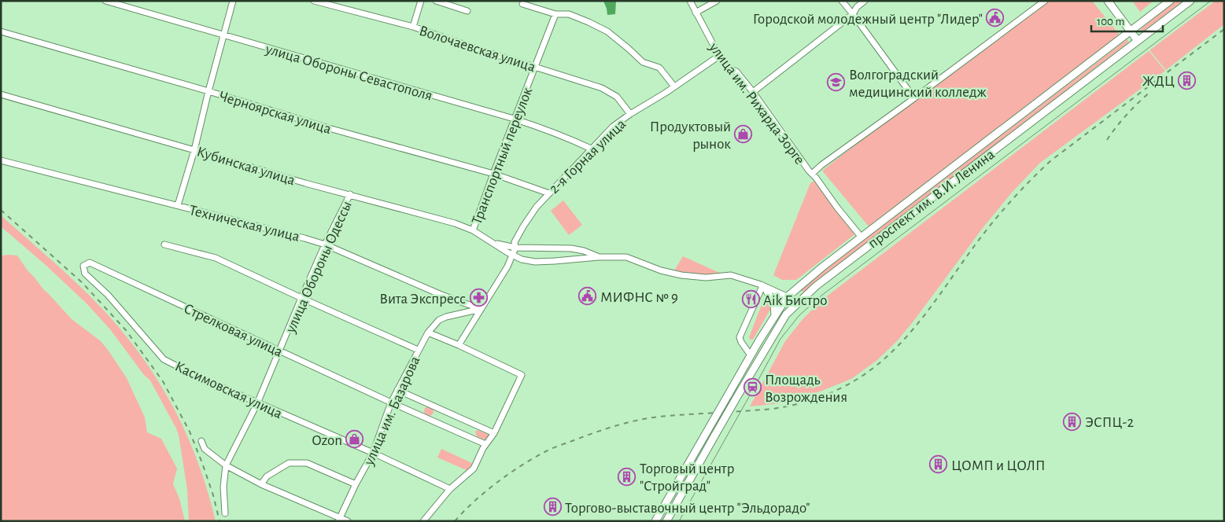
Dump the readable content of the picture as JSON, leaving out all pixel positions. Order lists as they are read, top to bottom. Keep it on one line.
{"streets":{"main road":["проспект им. В.И. Ленина"],"street":["Волочаевская улица","улица Обороны Севастополя","улица им. Рихарда Зорге","Черноярская улица","Транспортный переулок","2-я Горная улица","Кубинская улица","Техническая улица","улица Обороны Одессы","Стрелковая улица","Касимовская улица","улица им. Базарова"]},"crossings":[["Волочаевская улица","Транспортный переулок"],["Волочаевская улица","2-я Горная улица"],["улица Обороны Севастополя","Транспортный переулок"],["улица Обороны Севастополя","2-я Горная улица"],["улица им. Рихарда Зорге","2-я Горная улица"],["улица им. Рихарда Зорге","проспект им. В.И. Ленина"],["Черноярская улица","Транспортный переулок"],["Черноярская улица","2-я Горная улица"],["Транспортный переулок","Кубинская улица"],["2-я Горная улица","Кубинская улица"],["Кубинская улица","проспект им. В.И. Ленина"],["Кубинская улица","улица Обороны Одессы"],["Техническая улица","улица Обороны Одессы"],["Техническая улица","улица им. Базарова"],["улица Обороны Одессы","Стрелковая улица"],["улица Обороны Одессы","Касимовская улица"],["Стрелковая улица","Касимовская улица"],["Стрелковая улица","улица им. Базарова"],["Касимовская улица","улица им. Базарова"]],"places":{"public building":["Городской молодежный центр \"Лидер\"","МИФНС № 9"],"building":["ЖДЦ","ЭСПЦ-2","ЦОМП и ЦОЛП","Торговый центр \"Стройград\"","Торгово-выставочный центр \"Эльдорадо\""],"school or university":["Волгоградский медицинский колледж"],"shop":["Продуктовый рынок","Ozon"],"pharmacy":["Вита Экспресс"],"restaurant":["Aik Бистро"],"station":["Площадь Возрождения"]},"scale_bar":"100 m"}
